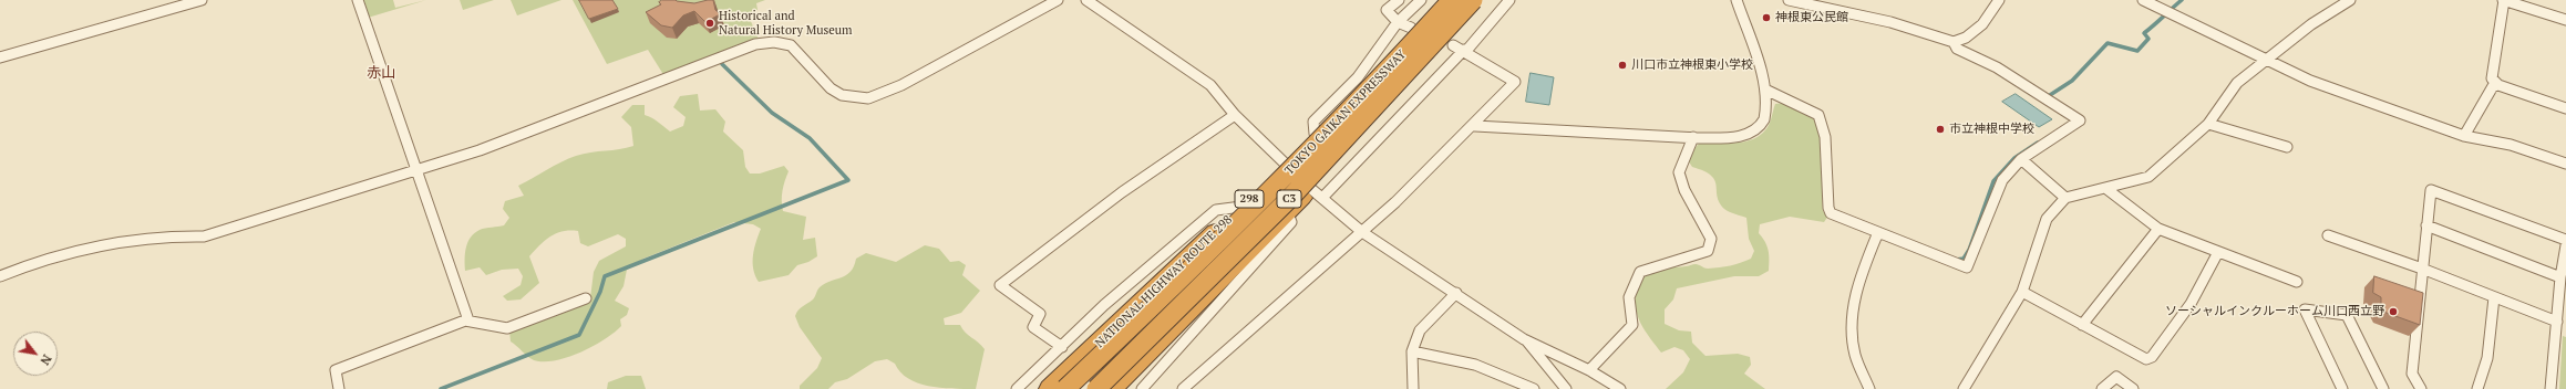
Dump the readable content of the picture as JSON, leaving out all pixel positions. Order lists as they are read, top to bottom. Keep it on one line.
{"streets":{"highway":["TOKYO GAIKAN EXPRESSWAY","298","C3","NATIONAL HIGHWAY ROUTE 298"]},"districts":["赤山"],"places":["神根東公民館","Historical and Natural History Museum","川口市立神根東小学校","市立神根中学校","ソーシャルインクルーホーム川口西立野"],"north":"bottom right"}
